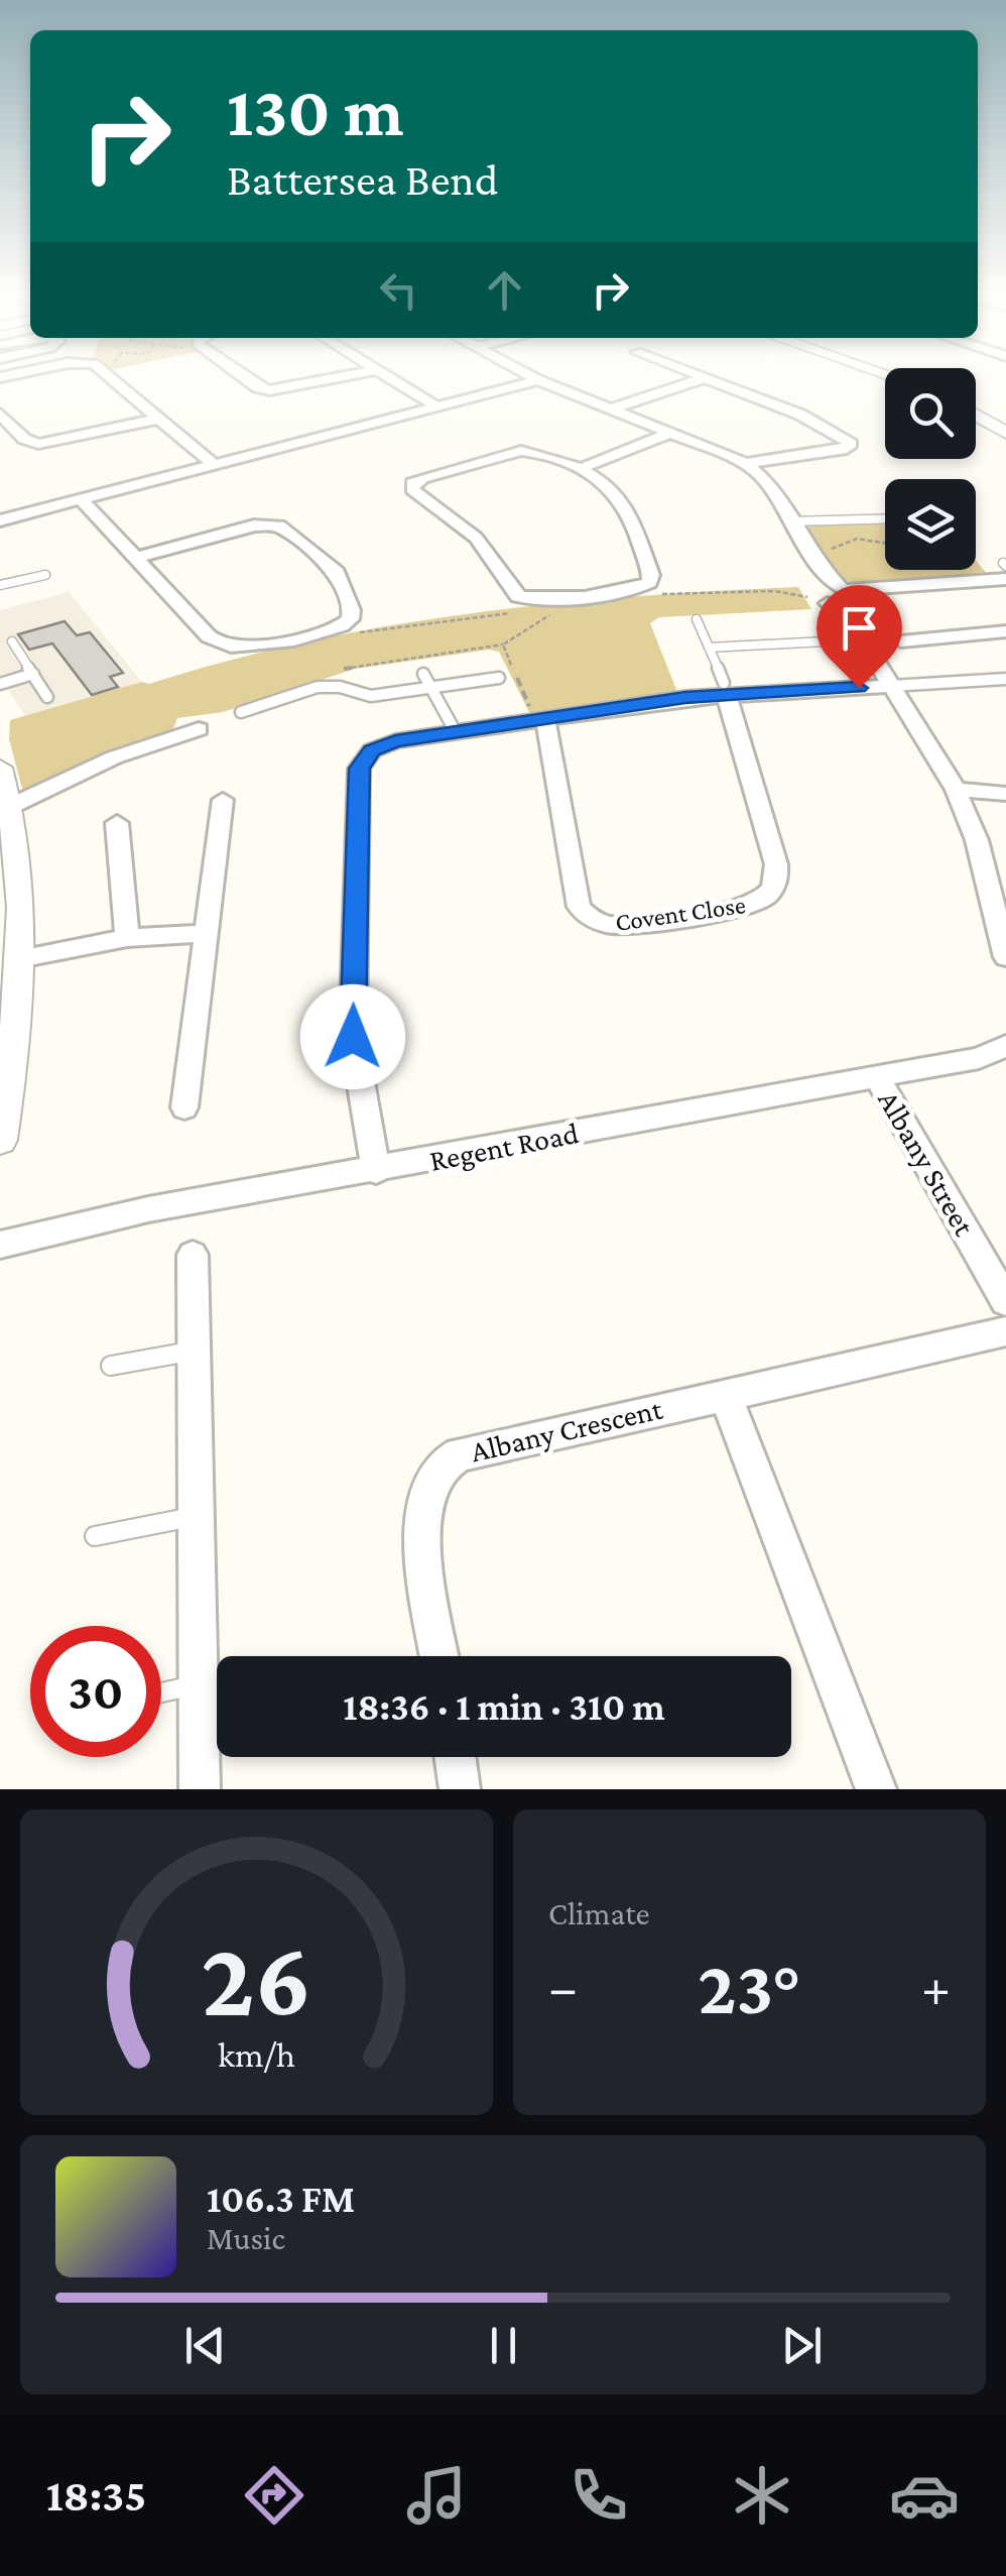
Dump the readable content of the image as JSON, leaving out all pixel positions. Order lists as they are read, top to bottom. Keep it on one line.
{"streets":{"street":["Covent Close","Regent Road","Albany Street","Albany Crescent"]},"crossings":[["Regent Road","Albany Street"]],"page":{"turn":["130 m","Battersea Bend"],"limit":"30","trip":"18:36 · 1 min · 310 m","tile":"Climate","heat":["−","23°","+"],"song":["106.3 FM","Music"],"tabs":"18:35","gauge":["26","km/h"]}}
